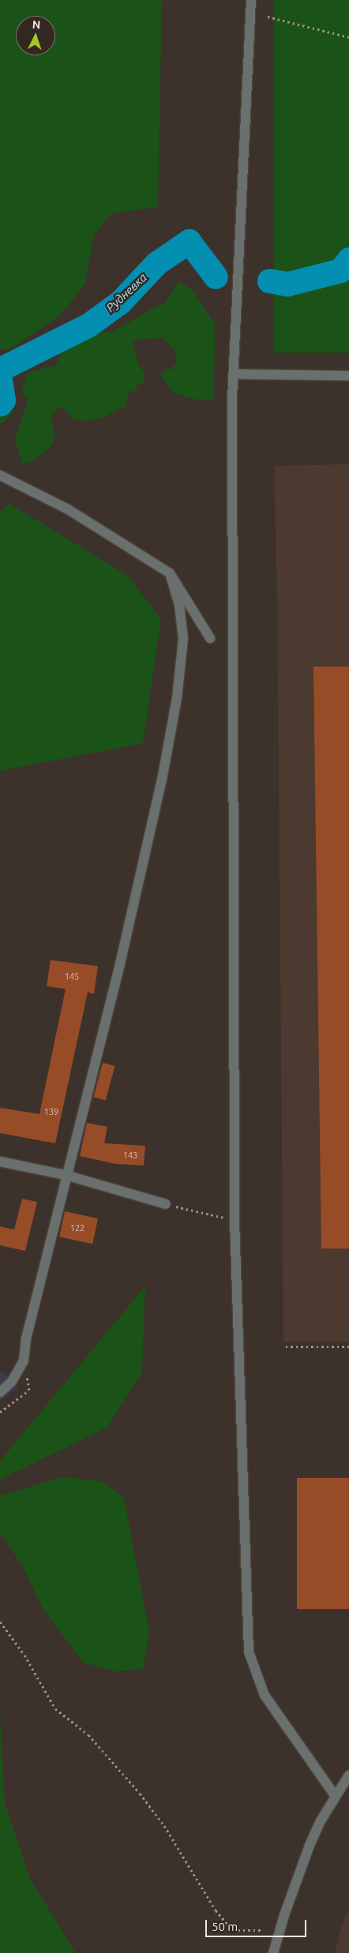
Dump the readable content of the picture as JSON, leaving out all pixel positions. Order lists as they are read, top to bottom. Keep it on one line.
{"water":["Рудневка"],"house_numbers":["145","139","143","122"],"scale_bar":"50 m","north":"top"}
